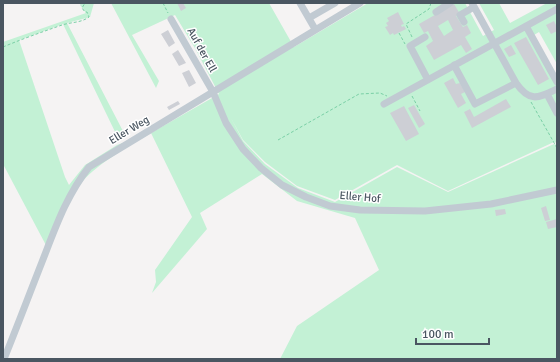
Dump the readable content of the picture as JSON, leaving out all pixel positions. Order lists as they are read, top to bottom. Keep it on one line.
{"streets":{"street":["Auf der Ell","Eller Weg","Eller Hof"]},"crossings":[["Auf der Ell","Eller Weg"],["Auf der Ell","Eller Hof"],["Eller Weg","Eller Hof"]],"scale_bar":"100 m"}
